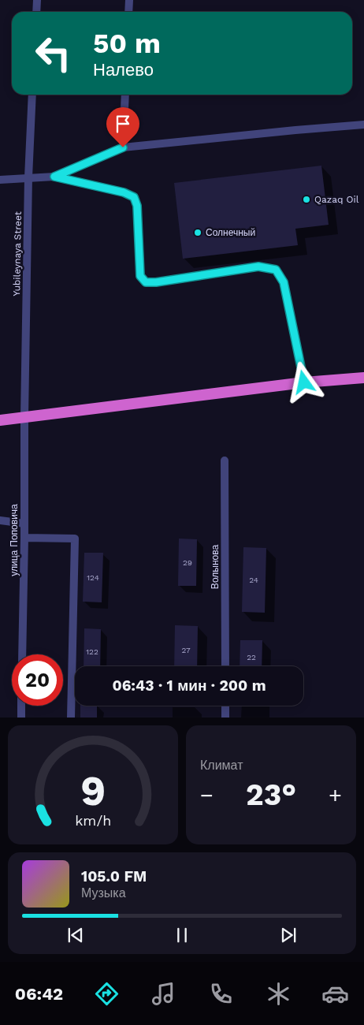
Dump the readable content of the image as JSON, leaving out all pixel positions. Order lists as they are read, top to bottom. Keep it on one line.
{"streets":{"street":["Yubileynaya Street","улица Поповича","Волынова"]},"crossings":[["Yubileynaya Street","улица Поповича"]],"places":["Qazaq Oil","Солнечный"],"house_numbers":["29","124","24","27","122","22"],"page":{"turn":["50 m","Налево"],"limit":"20","trip":"06:43 · 1 мин · 200 m","tile":"Климат","heat":["−","23°","+"],"song":["105.0 FM","Музыка"],"tabs":"06:42","gauge":["9","km/h"]}}
